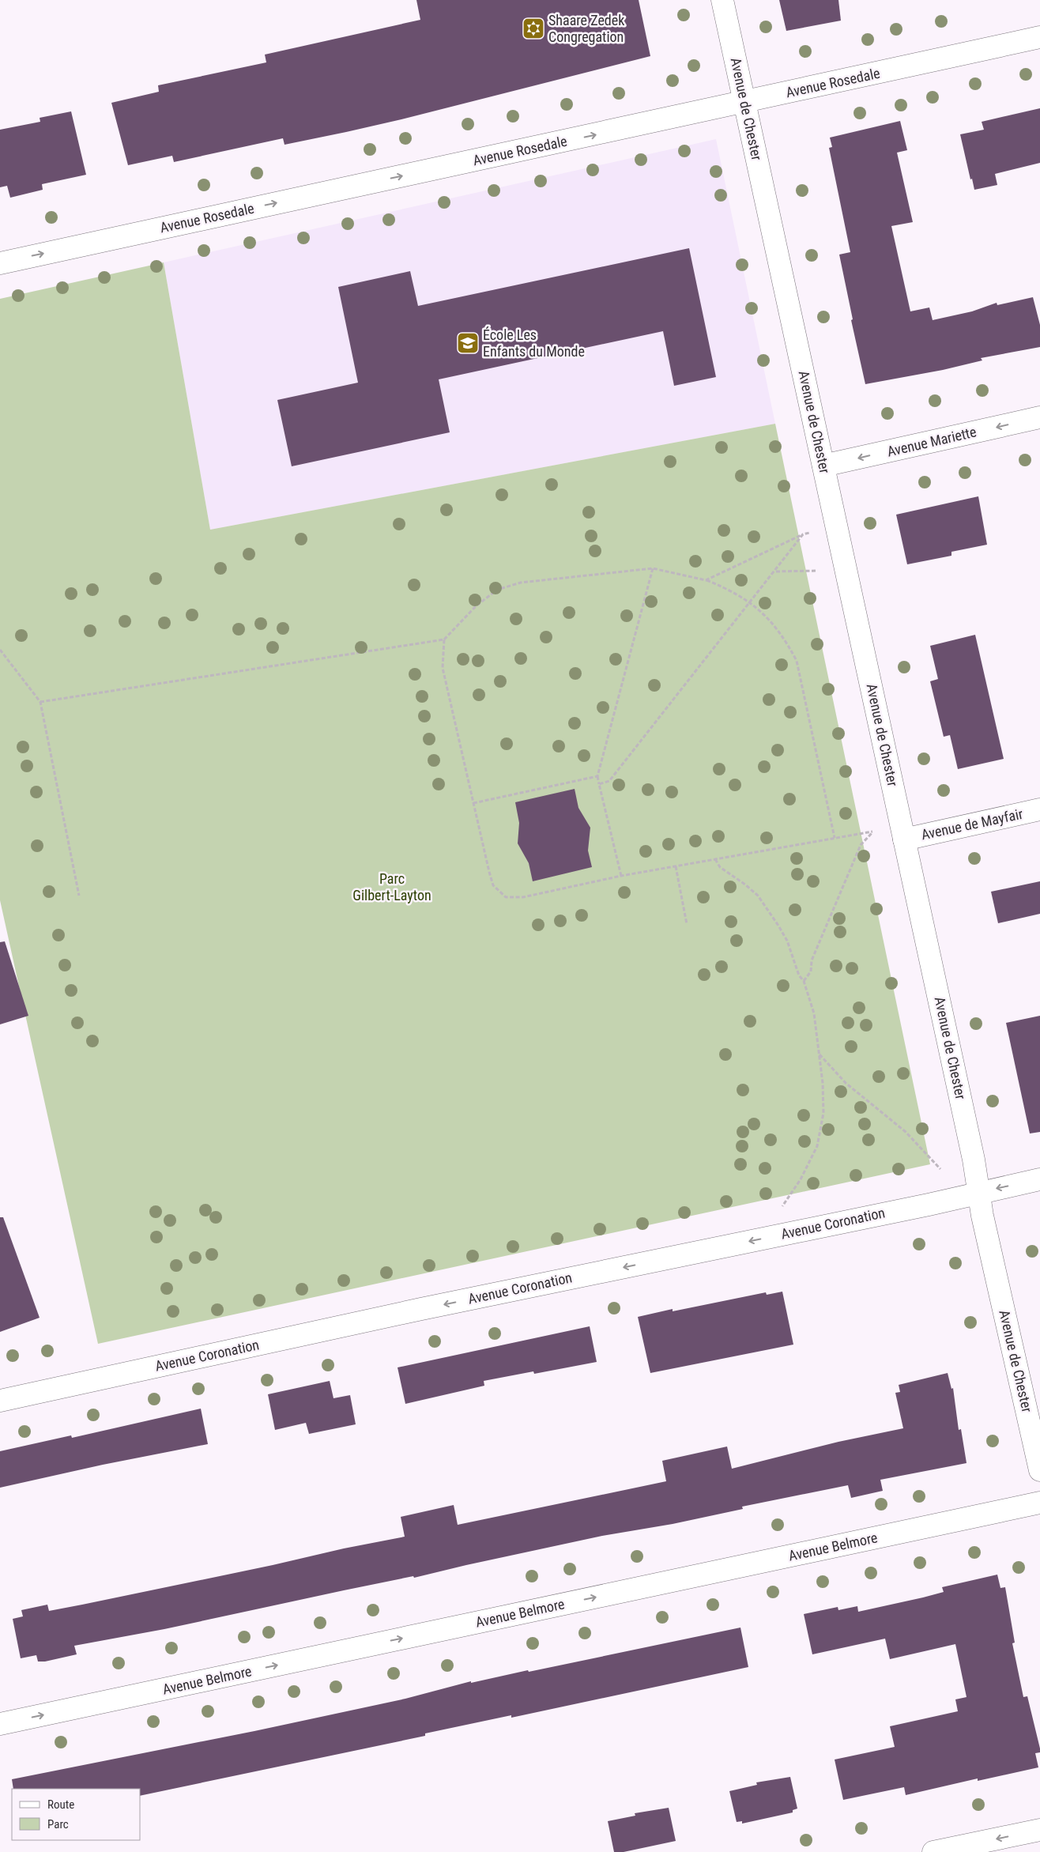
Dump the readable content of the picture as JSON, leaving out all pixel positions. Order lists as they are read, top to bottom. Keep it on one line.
{"streets":{"street":["Avenue Rosedale","Avenue de Chester","Avenue Mariette","Avenue de Mayfair","Avenue Coronation","Avenue Belmore"]},"crossings":[["Avenue Rosedale","Avenue de Chester"],["Avenue de Chester","Avenue Mariette"],["Avenue de Chester","Avenue de Mayfair"],["Avenue de Chester","Avenue Coronation"]],"one_way":["Avenue Rosedale","Avenue Mariette","Avenue Coronation","Avenue Belmore"],"parks":["Parc Gilbert-Layton"],"places":{"synagogue":["Shaare Zedek Congregation"],"school or university":["École Les Enfants du Monde"]},"legend":["Route","Parc"]}
